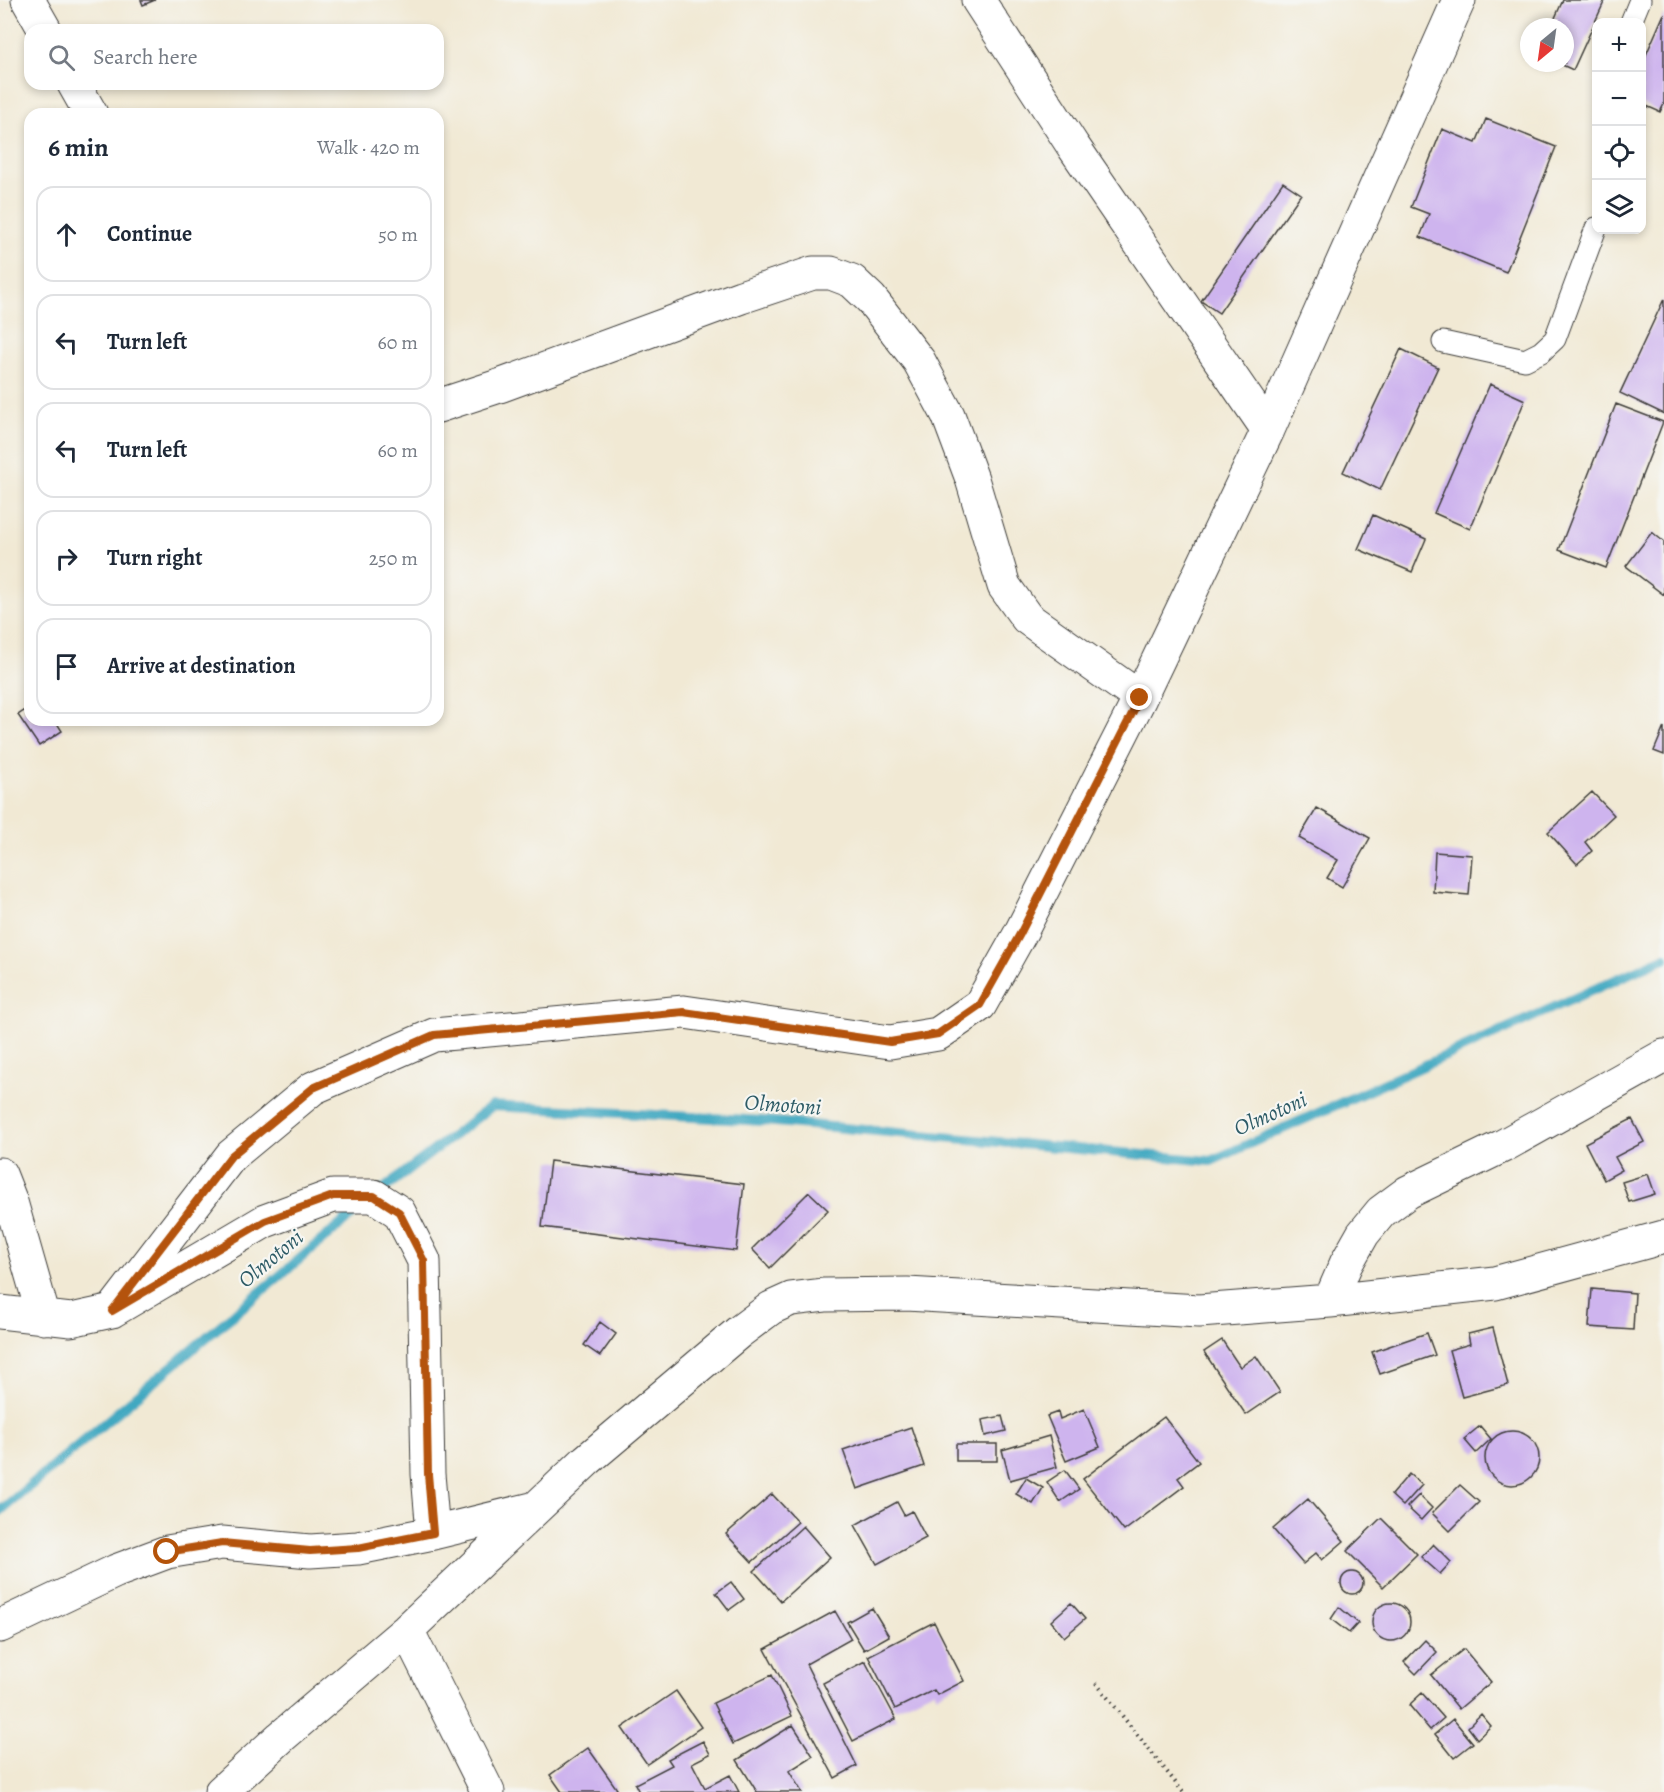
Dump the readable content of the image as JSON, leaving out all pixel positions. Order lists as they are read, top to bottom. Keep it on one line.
{"water":["Olmotoni"],"north":"bottom left","page":{"map_buttons":["+","−"],"search":"Search here","heading":["6 min","Walk · 420 m"],"list":[["Continue","50 m"],["Turn left","60 m"],["Turn left","60 m"],["Turn right","250 m"],"Arrive at destination"]}}
